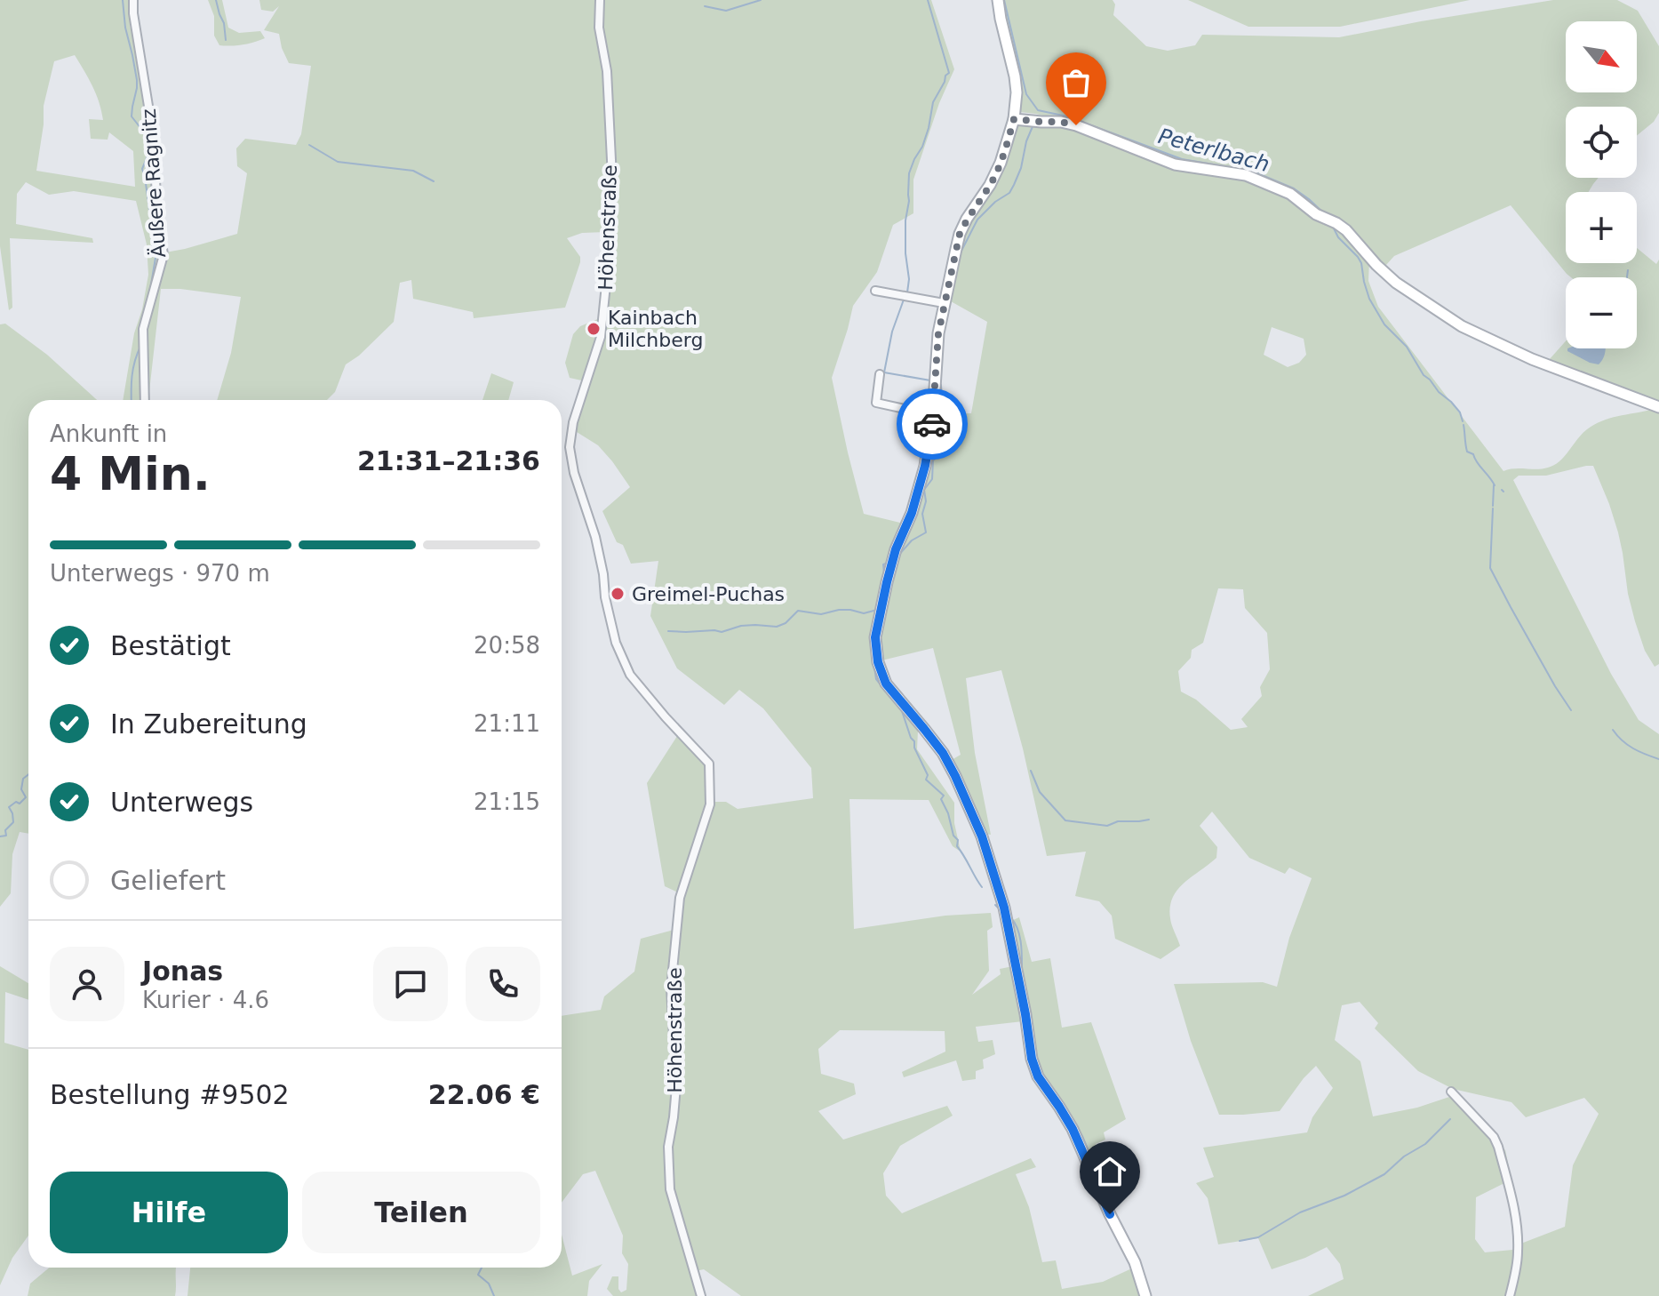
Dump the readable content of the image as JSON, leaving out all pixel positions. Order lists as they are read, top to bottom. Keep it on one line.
{"streets":{"street":["Äußere Ragnitz","Höhenstraße"]},"water":["Peterlbach"],"places":["Kainbach Milchberg","Greimel-Puchas"],"north":"bottom right","page":{"map_buttons":["+","−"],"heading":["4 Min.","Ankunft in","21:31–21:36"],"panel":["Jonas","Kurier · 4.6","Bestellung #9502","22.06 €"],"bar":"Unterwegs · 970 m","list":[["Bestätigt","20:58"],["In Zubereitung","21:11"],["Unterwegs","21:15"],"Geliefert"],"buttons":["Hilfe","Teilen"]}}
